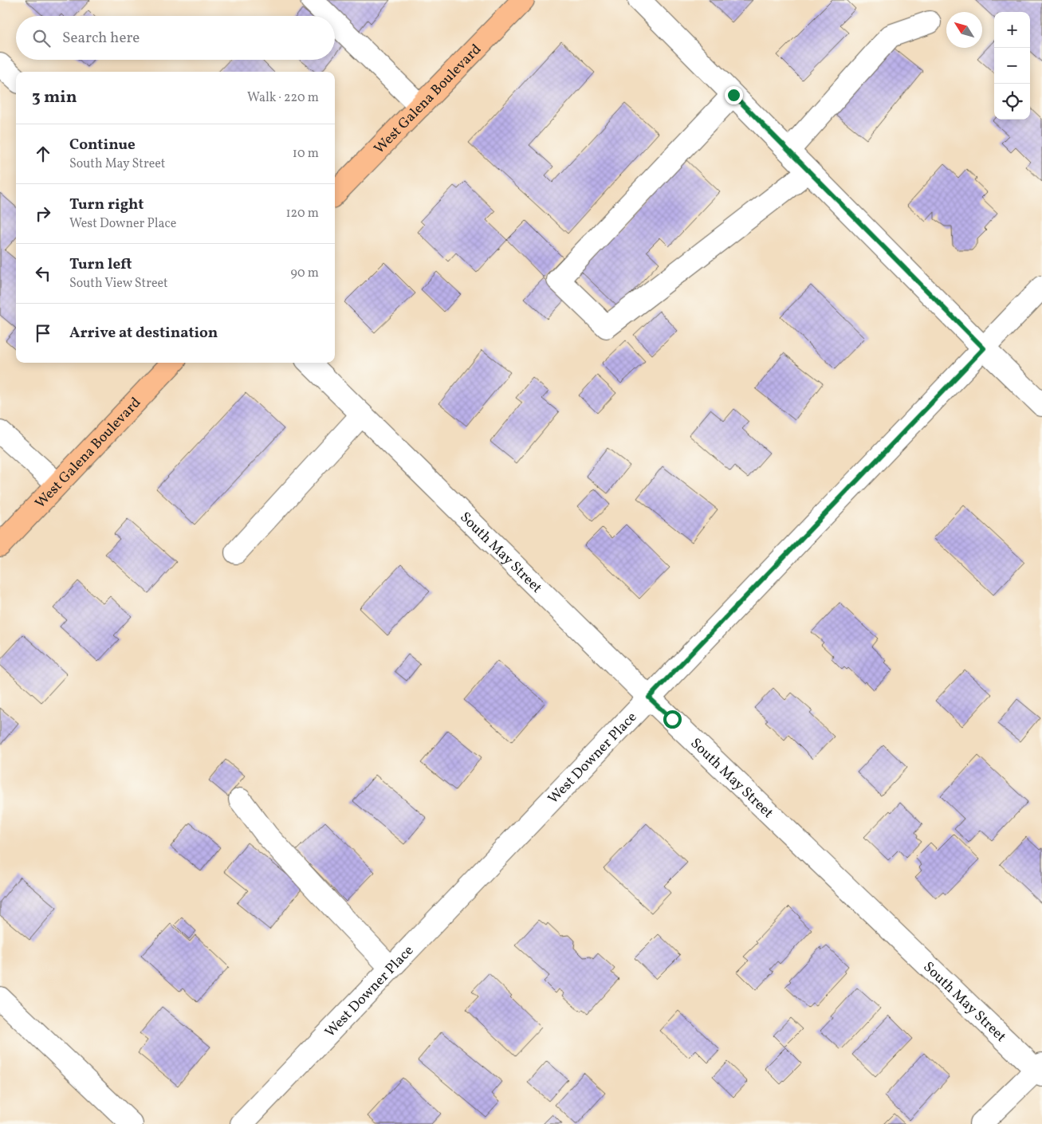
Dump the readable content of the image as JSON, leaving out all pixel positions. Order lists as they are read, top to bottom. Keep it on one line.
{"streets":{"main road":["West Galena Boulevard"],"street":["South May Street","West Downer Place"]},"crossings":[["South May Street","West Downer Place"]],"north":"top left","page":{"map_buttons":["+","−"],"search":"Search here","heading":["3 min","Walk · 220 m"],"list":[["Continue","South May Street","10 m"],["Turn right","West Downer Place","120 m"],["Turn left","South View Street","90 m"],"Arrive at destination"]}}
